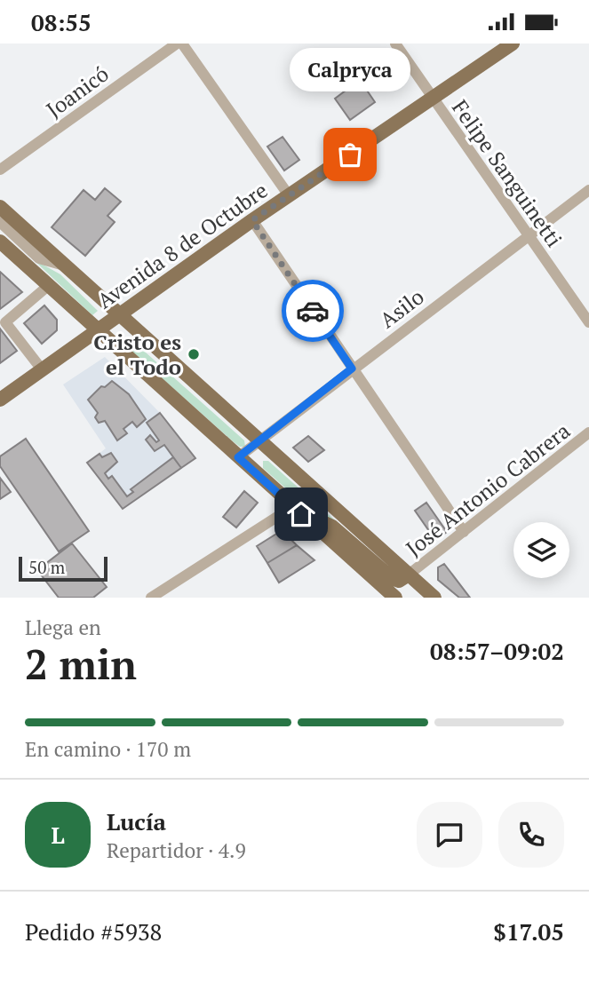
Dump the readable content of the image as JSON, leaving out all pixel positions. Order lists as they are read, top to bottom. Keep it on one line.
{"streets":{"main road":["Avenida 8 de Octubre"],"street":["Joanicó","Felipe Sanguinetti","Asilo","José Antonio Cabrera"]},"crossings":[["Felipe Sanguinetti","Avenida 8 de Octubre"],["Felipe Sanguinetti","Asilo"]],"places":["Calpryca","Cristo es el Todo"],"scale_bar":"50 m","page":{"status":"08:55","bubble":"Calpryca","scale":"50 m","heading":["2 min","Llega en","08:57–09:02"],"panel":["Lucía","Repartidor · 4.9","Pedido #5938","$17.05"],"bar":"En camino · 170 m","round":"L"}}
